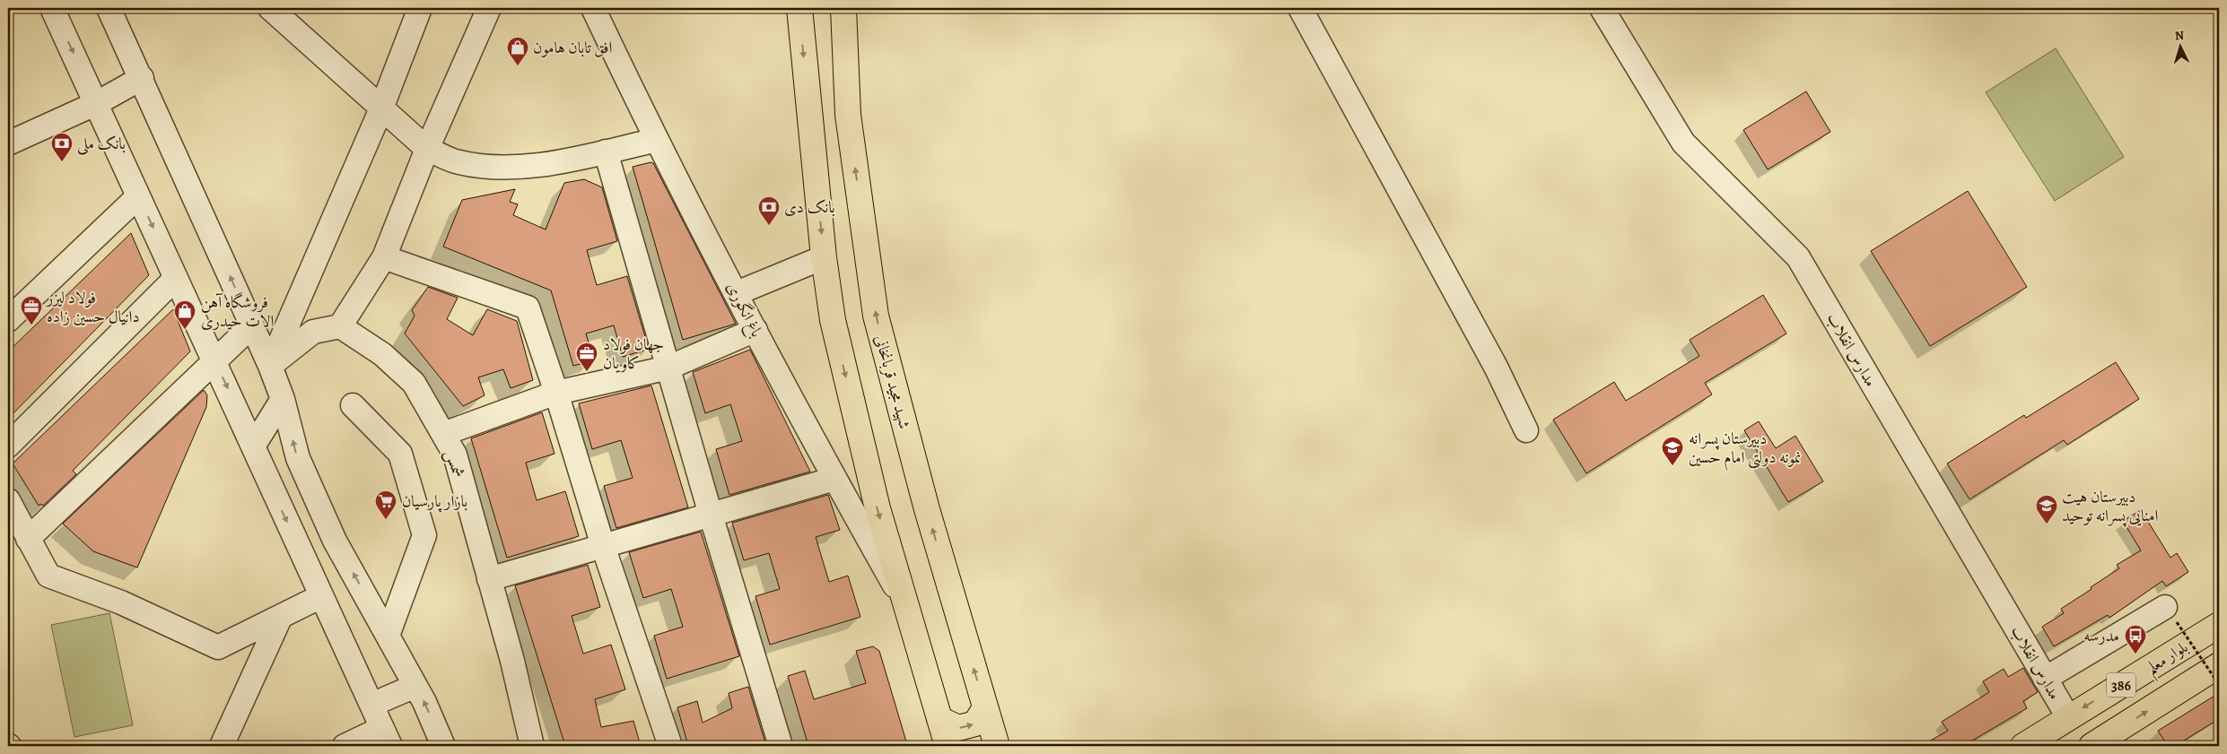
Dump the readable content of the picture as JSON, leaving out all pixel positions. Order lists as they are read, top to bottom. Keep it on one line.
{"streets":{"main road":["شهید مجید قربانخانی","بلوار معلم","386"],"street":["باغ انگوری","مدارس انقلاب","شمس"]},"crossings":[["مدارس انقلاب","بلوار معلم"]],"places":{"shop":["افق تابان هامون","فروشگاه آهن الات حیدری"],"bank":["بانک ملی","بانک دی"],"office":["فولاد لیزر دانیال حسین زاده","جهان فولاد کاویان"],"school or university":["دبیرستان پسرانه نمونه دولتی امام حسین","دبیرستان هیت امنایی پسرانه توحید"],"supermarket":["بازار پارسیان"],"bus stop":["مدرسه"]},"north":"top"}
